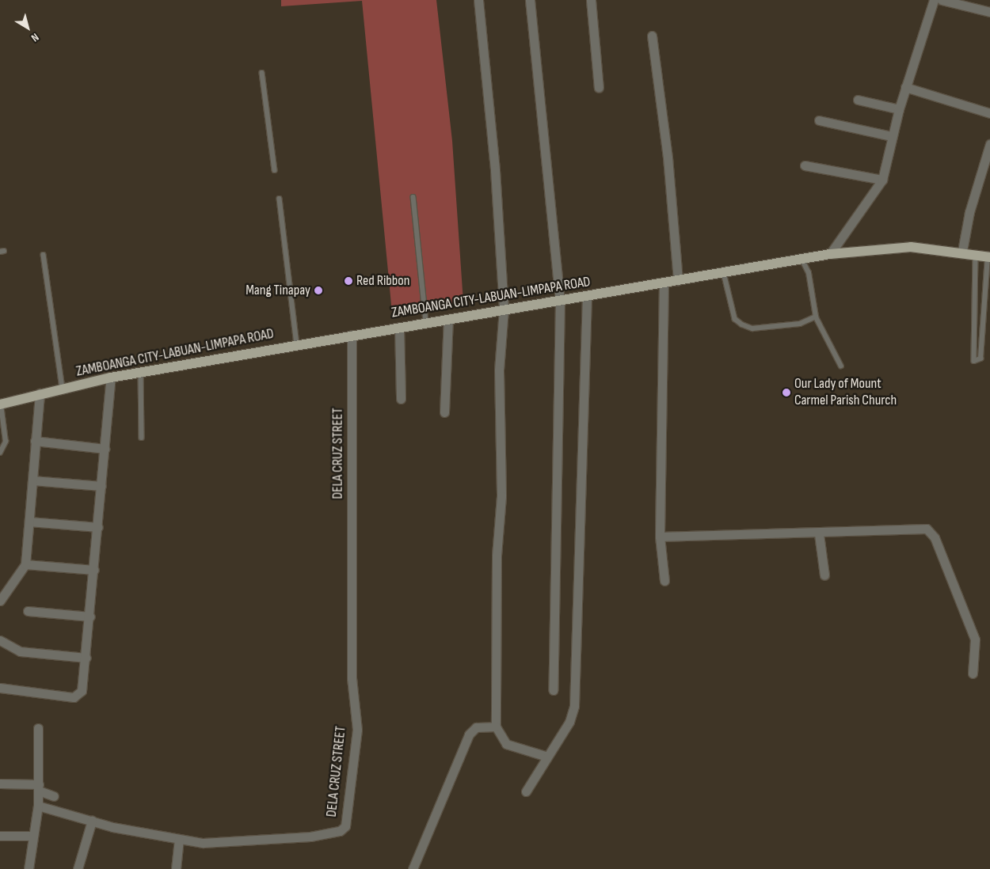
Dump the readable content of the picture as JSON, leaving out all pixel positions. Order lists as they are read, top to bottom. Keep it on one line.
{"streets":{"main road":["ZAMBOANGA CITY-LABUAN-LIMPAPA ROAD"],"street":["DELA CRUZ STREET"]},"crossings":[["ZAMBOANGA CITY-LABUAN-LIMPAPA ROAD","DELA CRUZ STREET"]],"places":["Red Ribbon","Mang Tinapay","Our Lady of Mount Carmel Parish Church"],"north":"bottom right"}
